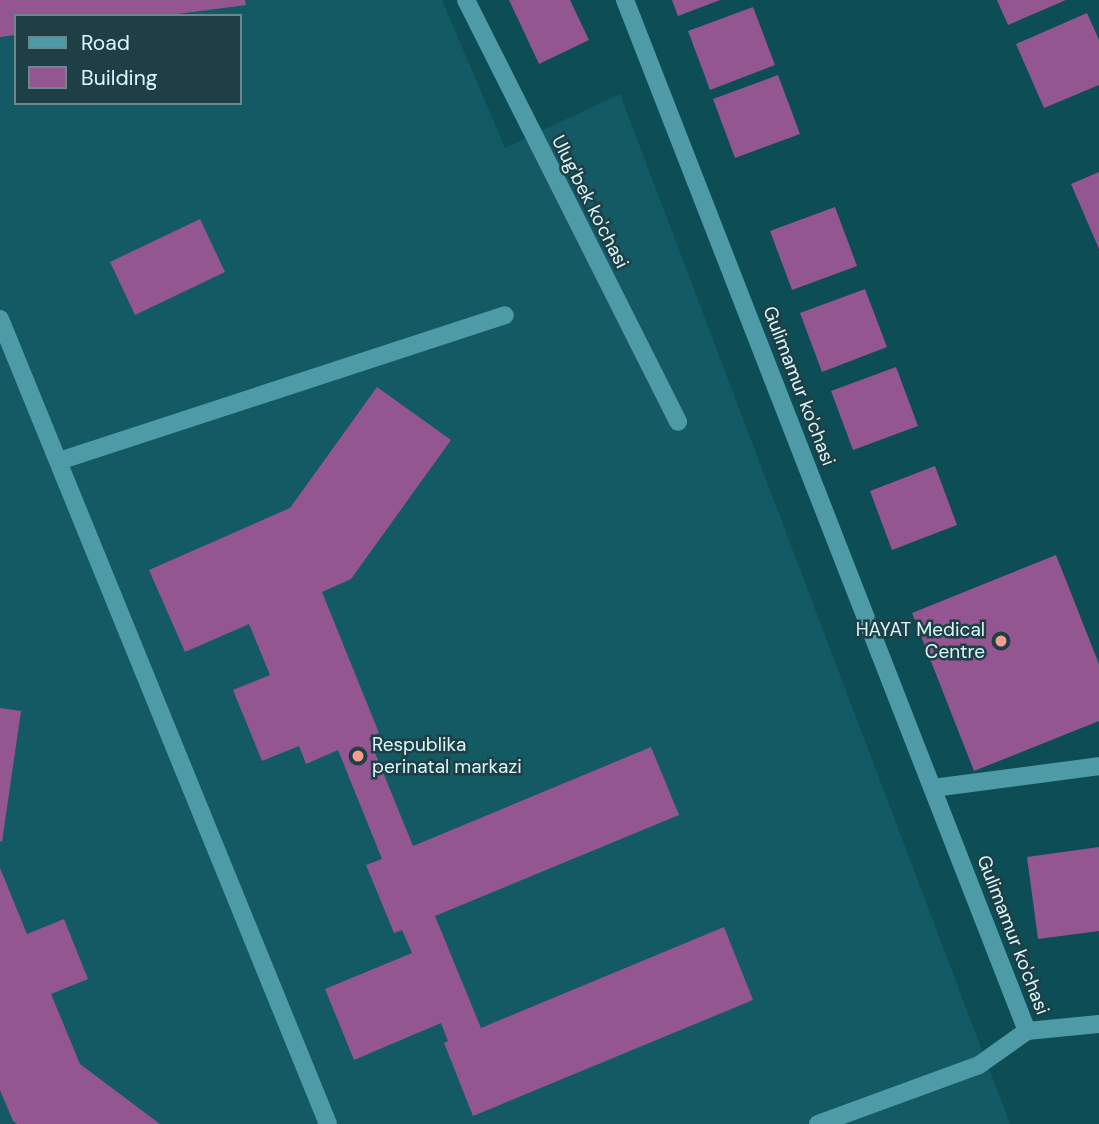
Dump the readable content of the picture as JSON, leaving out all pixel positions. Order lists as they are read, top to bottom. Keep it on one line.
{"streets":{"street":["Ulug'bek ko'chasi","Gulimamur ko'chasi"]},"places":["HAYAT Medical Centre","Respublika perinatal markazi"],"legend":["Road","Building"]}
